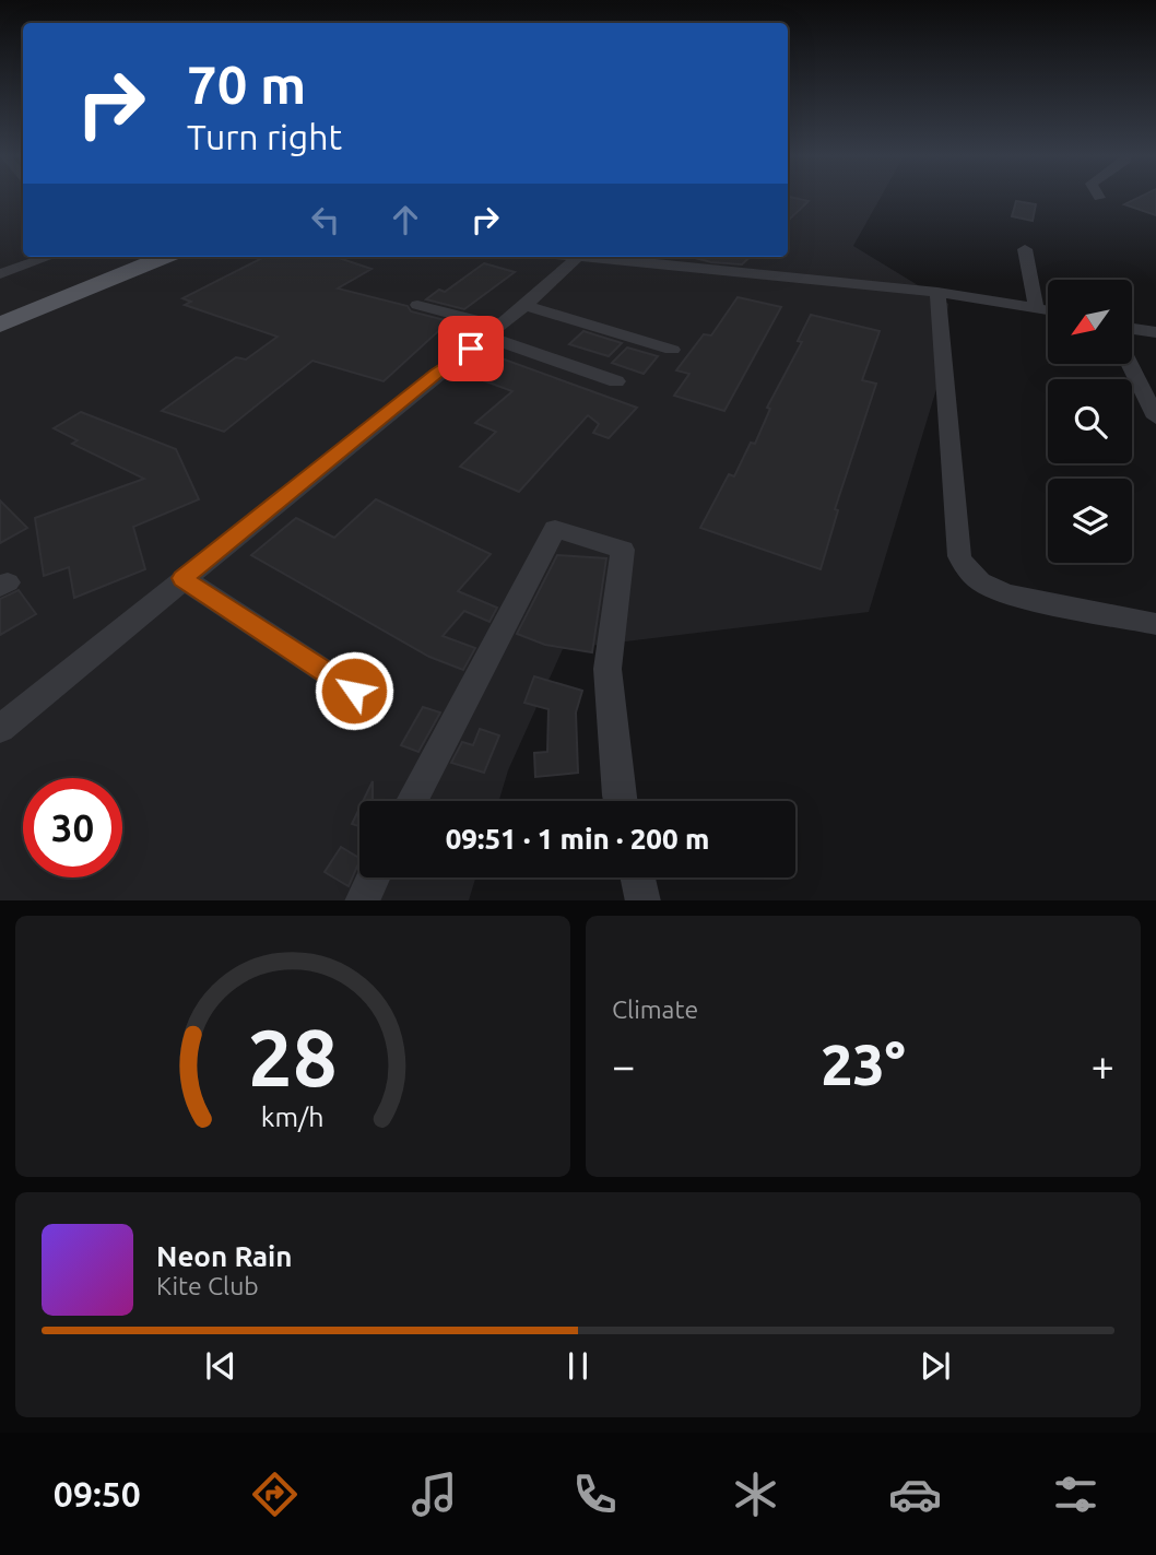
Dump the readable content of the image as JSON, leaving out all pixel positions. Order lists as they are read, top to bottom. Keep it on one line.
{"north":"bottom left","page":{"turn":["70 m","Turn right"],"limit":"30","trip":"09:51 · 1 min · 200 m","tile":"Climate","heat":["−","23°","+"],"song":["Neon Rain","Kite Club"],"tabs":"09:50","gauge":["28","km/h"]}}
